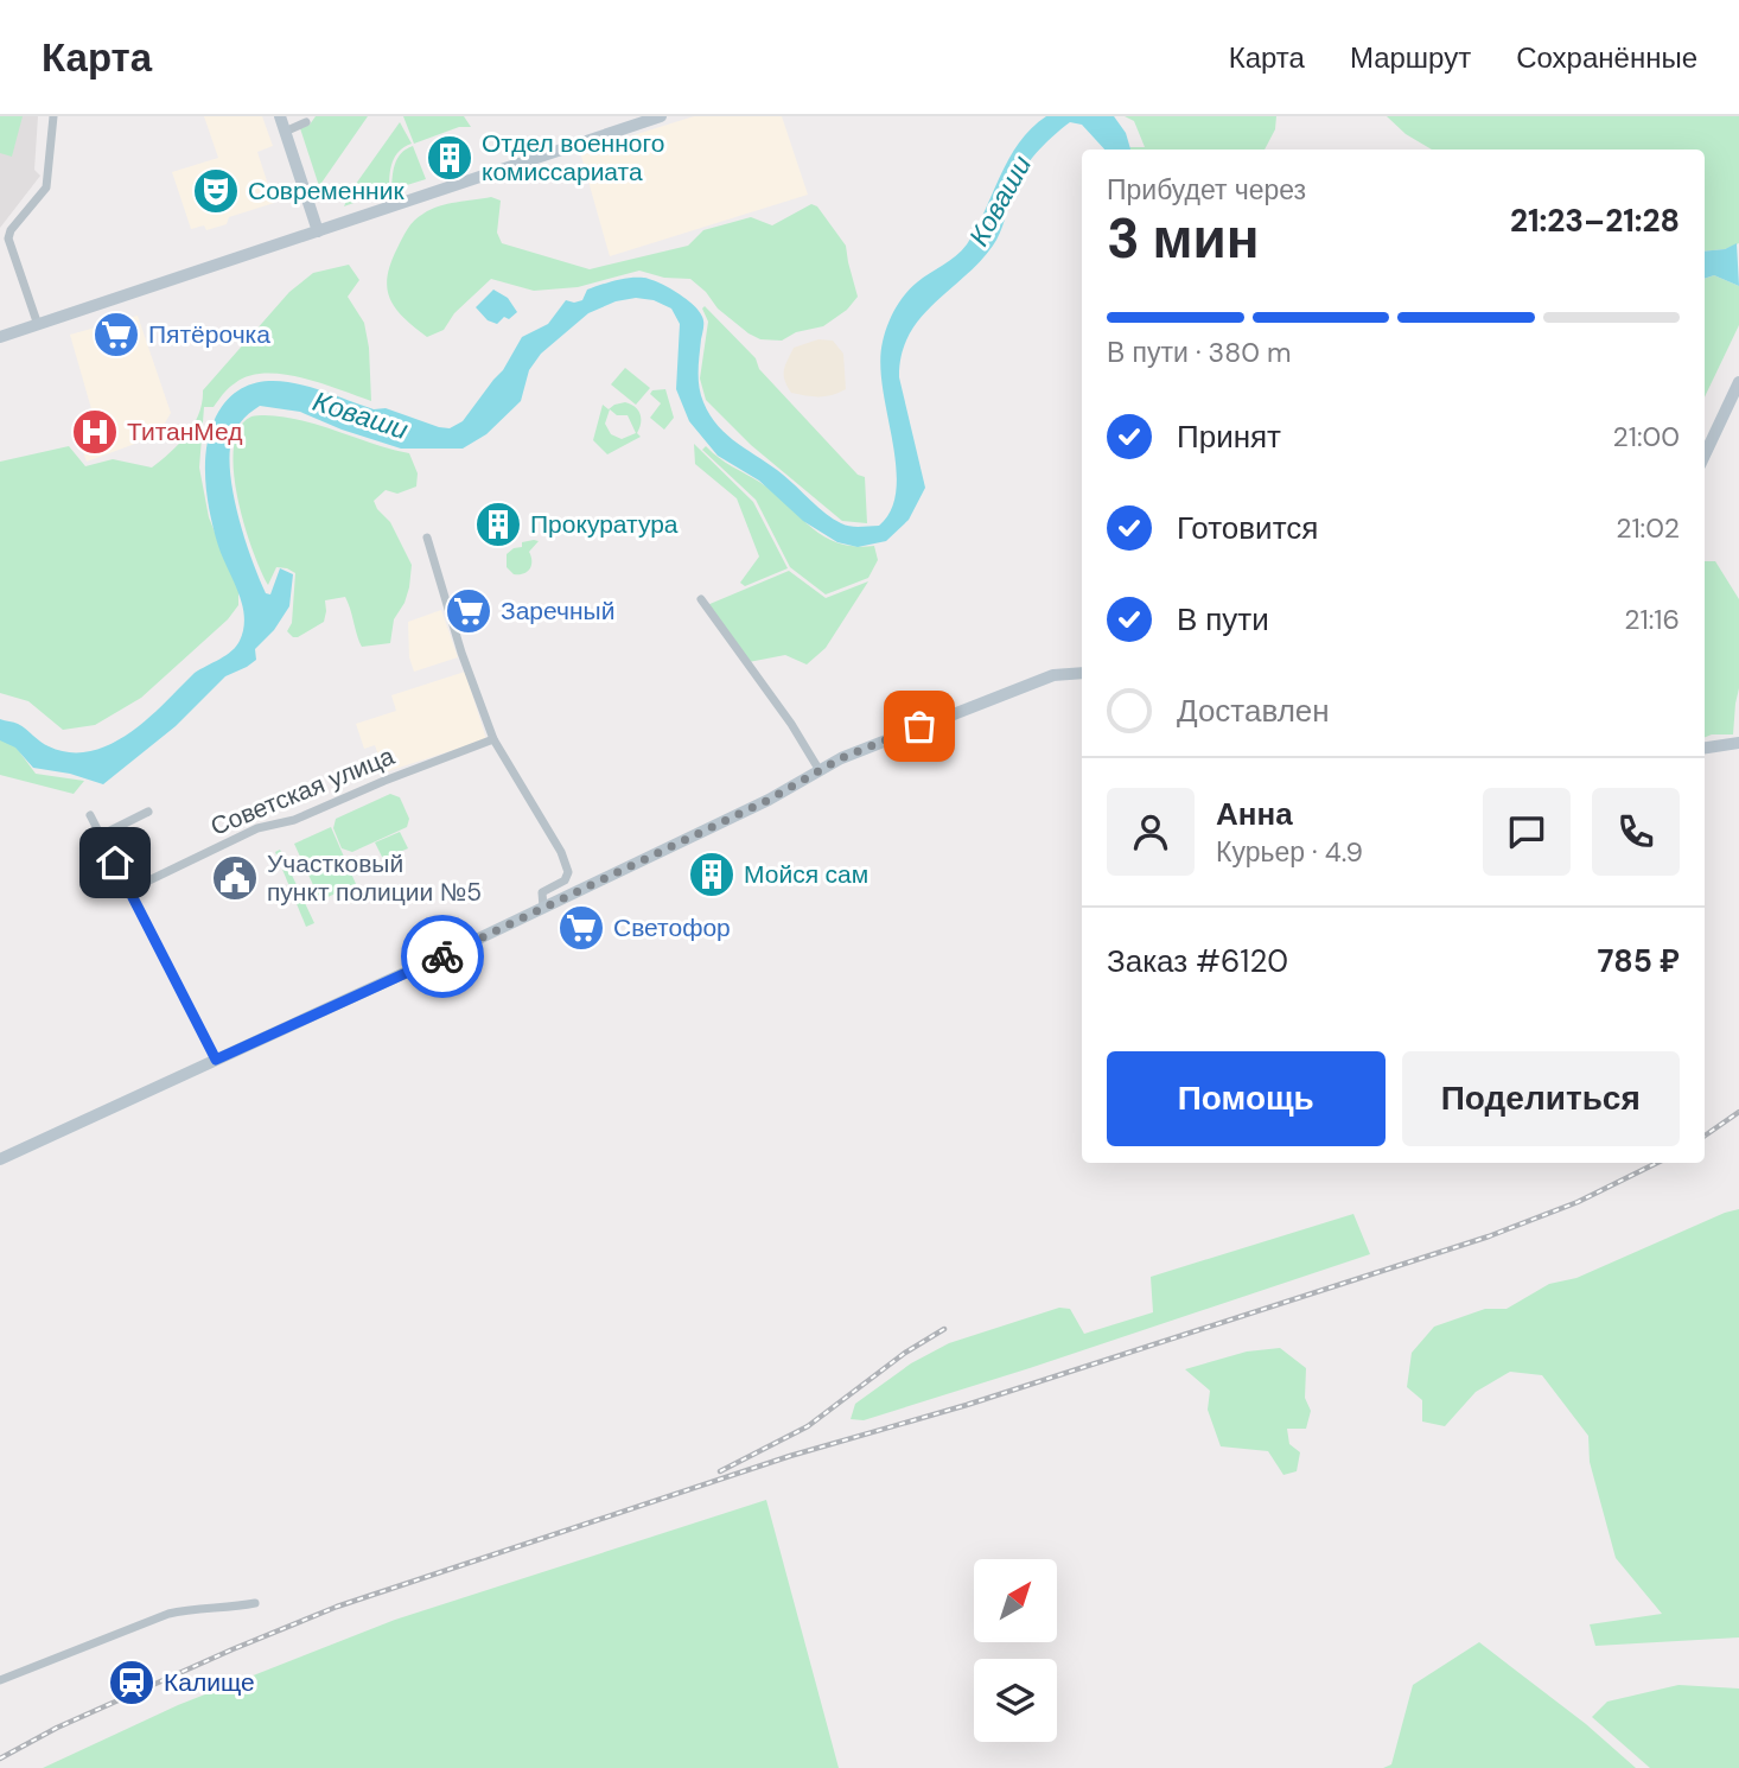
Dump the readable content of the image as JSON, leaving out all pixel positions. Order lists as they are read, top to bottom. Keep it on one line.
{"streets":{"street":["Советская улица"]},"water":["Коваши"],"places":{"building":["Отдел военного комиссариата","Прокуратура","Мойся сам"],"theatre":["Современник"],"supermarket":["Пятёрочка","Заречный","Светофор"],"hospital":["ТитанМед"],"public building":["Участковый пункт полиции №5"],"station":["Калище"]},"north":"top right","page":{"header":"Карта","nav":["Карта","Маршрут","Сохранённые"],"heading":["3 мин","Прибудет через","21:23–21:28"],"panel":["Анна","Курьер · 4.9","Заказ #6120","785 ₽"],"bar":"В пути · 380 m","list":[["Принят","21:00"],["Готовится","21:02"],["В пути","21:16"],"Доставлен"],"buttons":["Помощь","Поделиться"]}}
